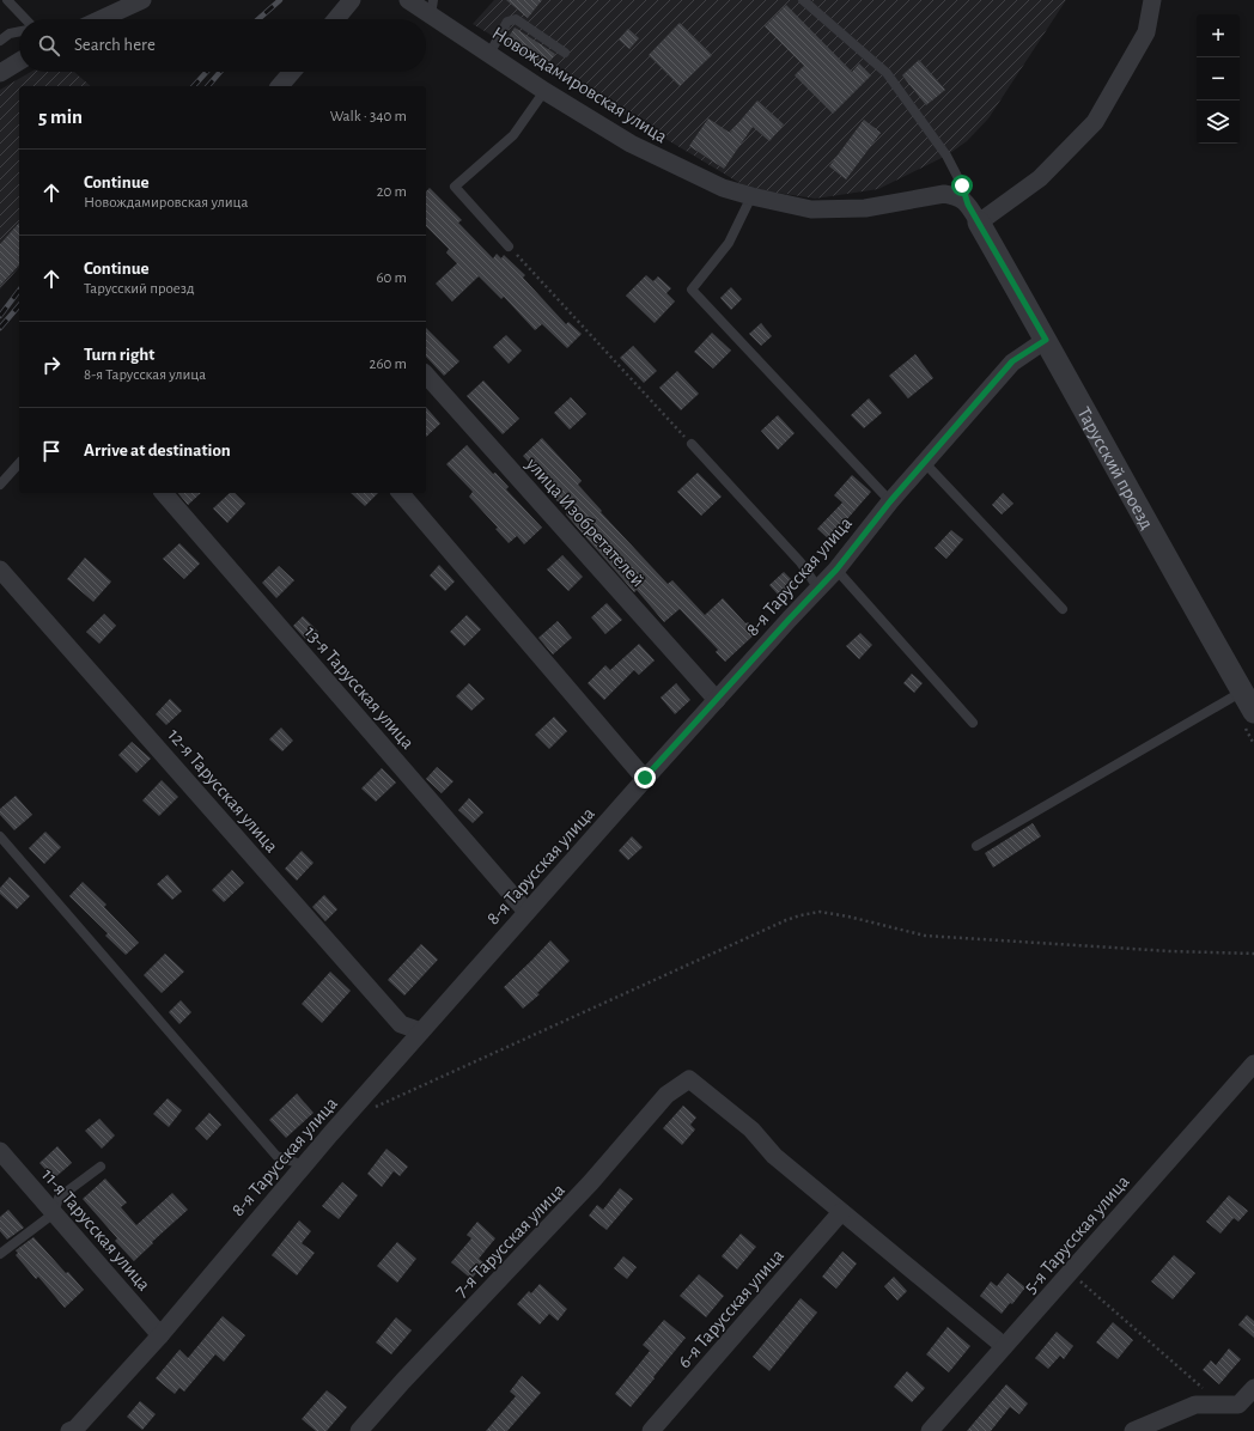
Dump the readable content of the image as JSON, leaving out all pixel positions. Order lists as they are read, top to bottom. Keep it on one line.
{"streets":{"street":["Новождамировская улица","Тарусский проезд","улица Изобретателей","8-я Тарусская улица","13-я Тарусская улица","12-я Тарусская улица","11-я Тарусская улица","5-я Тарусская улица","7-я Тарусская улица","6-я Тарусская улица"]},"crossings":[["Новождамировская улица","Тарусский проезд"],["Тарусский проезд","8-я Тарусская улица"],["улица Изобретателей","8-я Тарусская улица"],["8-я Тарусская улица","13-я Тарусская улица"],["8-я Тарусская улица","12-я Тарусская улица"],["8-я Тарусская улица","11-я Тарусская улица"],["7-я Тарусская улица","6-я Тарусская улица"]],"page":{"map_buttons":["+","−"],"search":"Search here","heading":["5 min","Walk · 340 m"],"list":[["Continue","Новождамировская улица","20 m"],["Continue","Тарусский проезд","60 m"],["Turn right","8-я Тарусская улица","260 m"],"Arrive at destination"]}}
